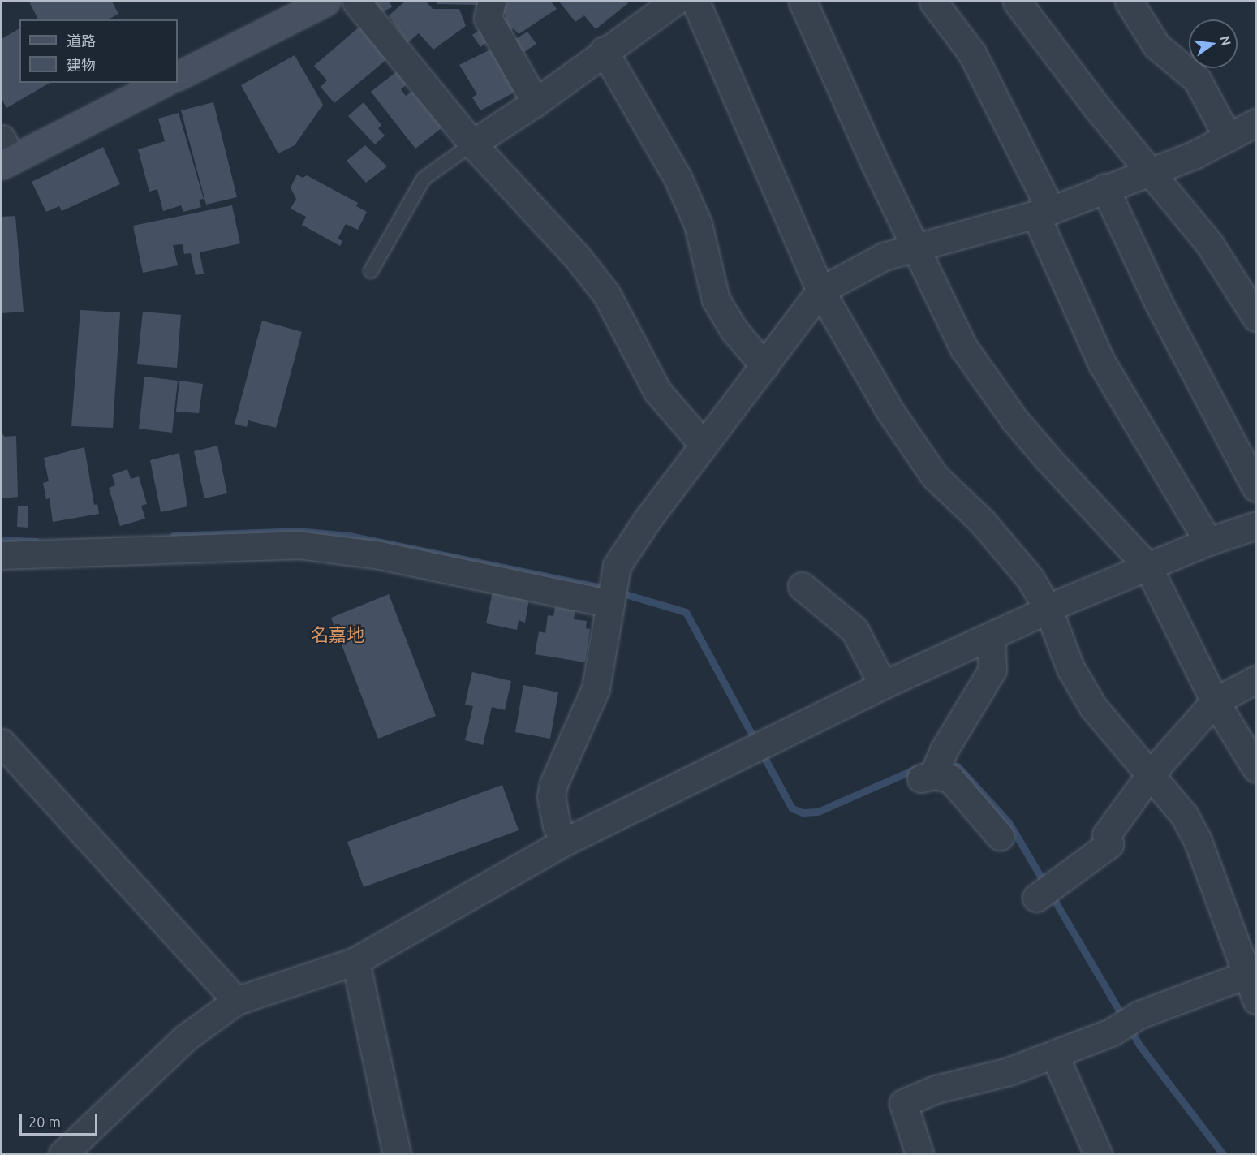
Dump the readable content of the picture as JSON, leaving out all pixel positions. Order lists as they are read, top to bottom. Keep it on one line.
{"districts":["名嘉地"],"legend":["道路","建物"],"scale_bar":"20 m","north":"right"}
